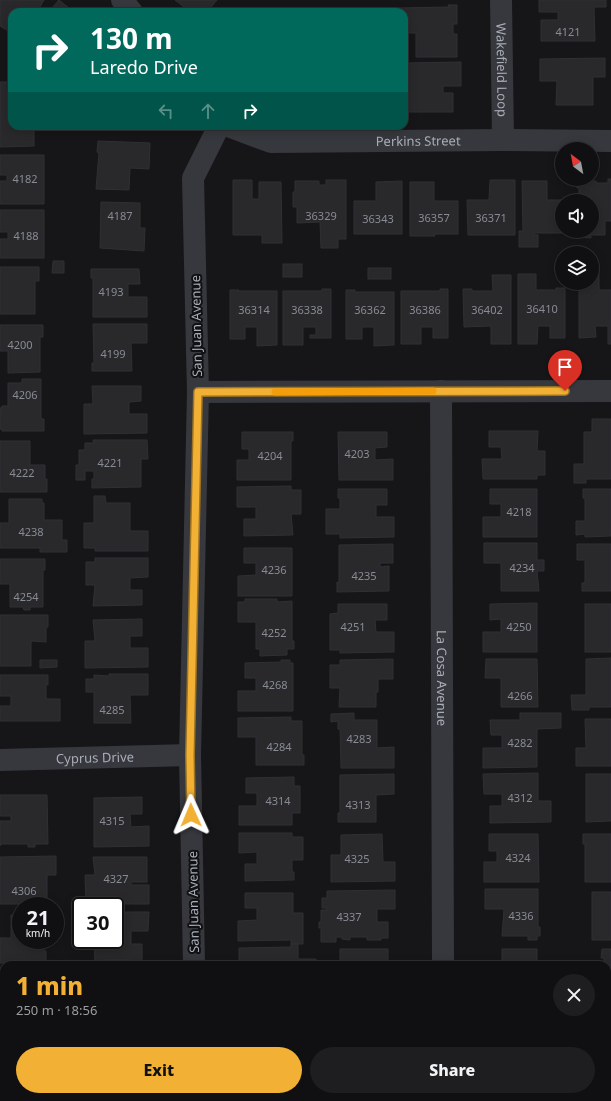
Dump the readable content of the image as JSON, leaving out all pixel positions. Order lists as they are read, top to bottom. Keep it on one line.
{"streets":{"street":["Wakefield Loop","Perkins Street","San Juan Avenue","La Cosa Avenue","Cyprus Drive"]},"crossings":[["Wakefield Loop","Perkins Street"],["San Juan Avenue","Cyprus Drive"]],"house_numbers":["4121","4182","4187","36329","36357","36371","36343","4188","4193","36410","36314","36338","36362","36386","36402","4200","4199","4206","4203","4204","4221","4222","4218","4238","4234","4236","4235","4254","4251","4250","4252","4268","4266","4285","4283","4282","4284","4312","4314","4313","4315","4324","4325","4327","4306","4336","4337"],"north":"top left","page":{"turn":["130 m","Laredo Drive"],"speed":"21 km/h","limit":"30","heading":["1 min","250 m · 18:56"],"buttons":["Exit","Share"]}}
